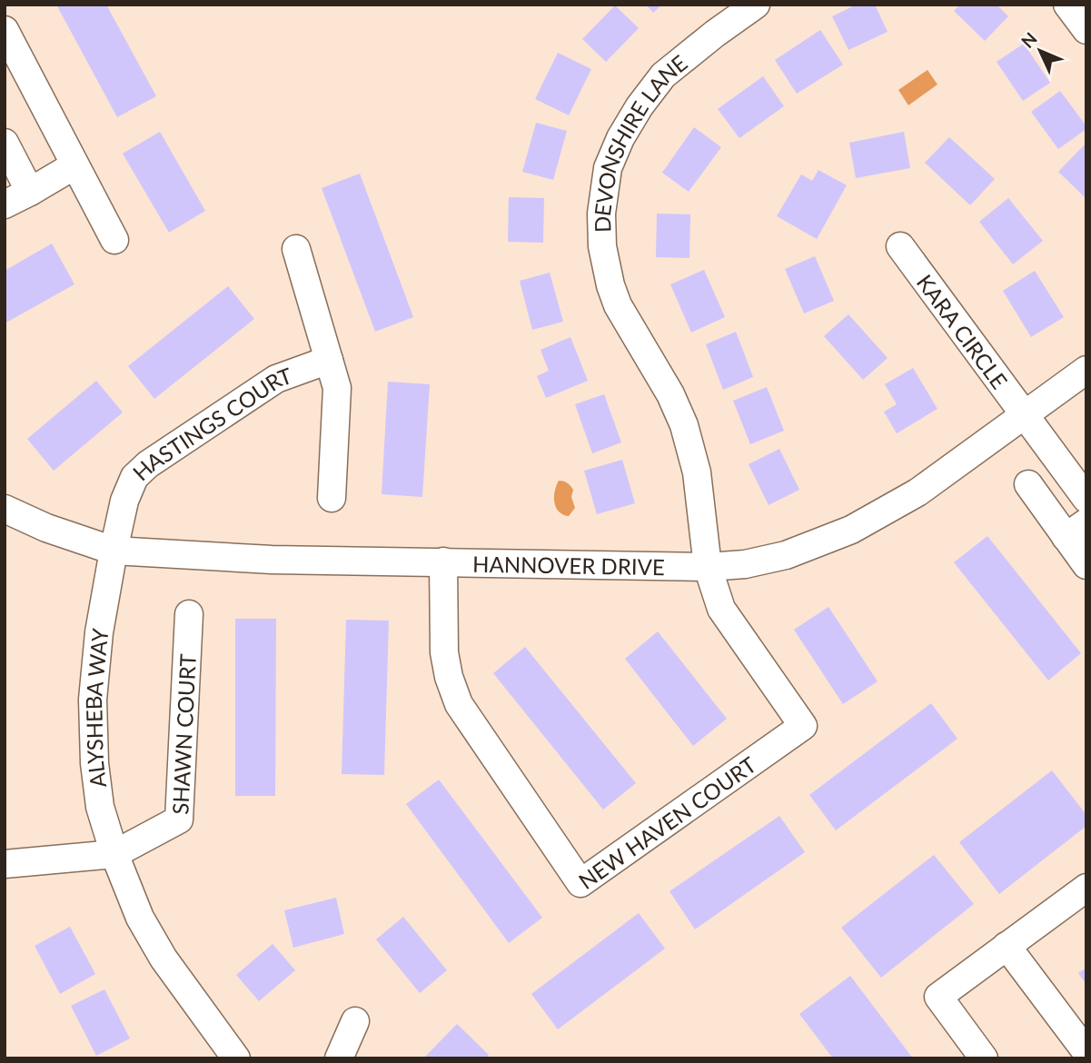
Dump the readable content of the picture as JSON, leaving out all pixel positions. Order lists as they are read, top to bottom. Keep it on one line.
{"streets":{"street":["DEVONSHIRE LANE","KARA CIRCLE","HASTINGS COURT","HANNOVER DRIVE","ALYSHEBA WAY","SHAWN COURT","NEW HAVEN COURT"]},"crossings":[["DEVONSHIRE LANE","HANNOVER DRIVE"],["DEVONSHIRE LANE","NEW HAVEN COURT"],["KARA CIRCLE","HANNOVER DRIVE"],["HASTINGS COURT","HANNOVER DRIVE"],["HASTINGS COURT","ALYSHEBA WAY"],["HANNOVER DRIVE","ALYSHEBA WAY"],["HANNOVER DRIVE","NEW HAVEN COURT"],["ALYSHEBA WAY","SHAWN COURT"]],"north":"top left"}
